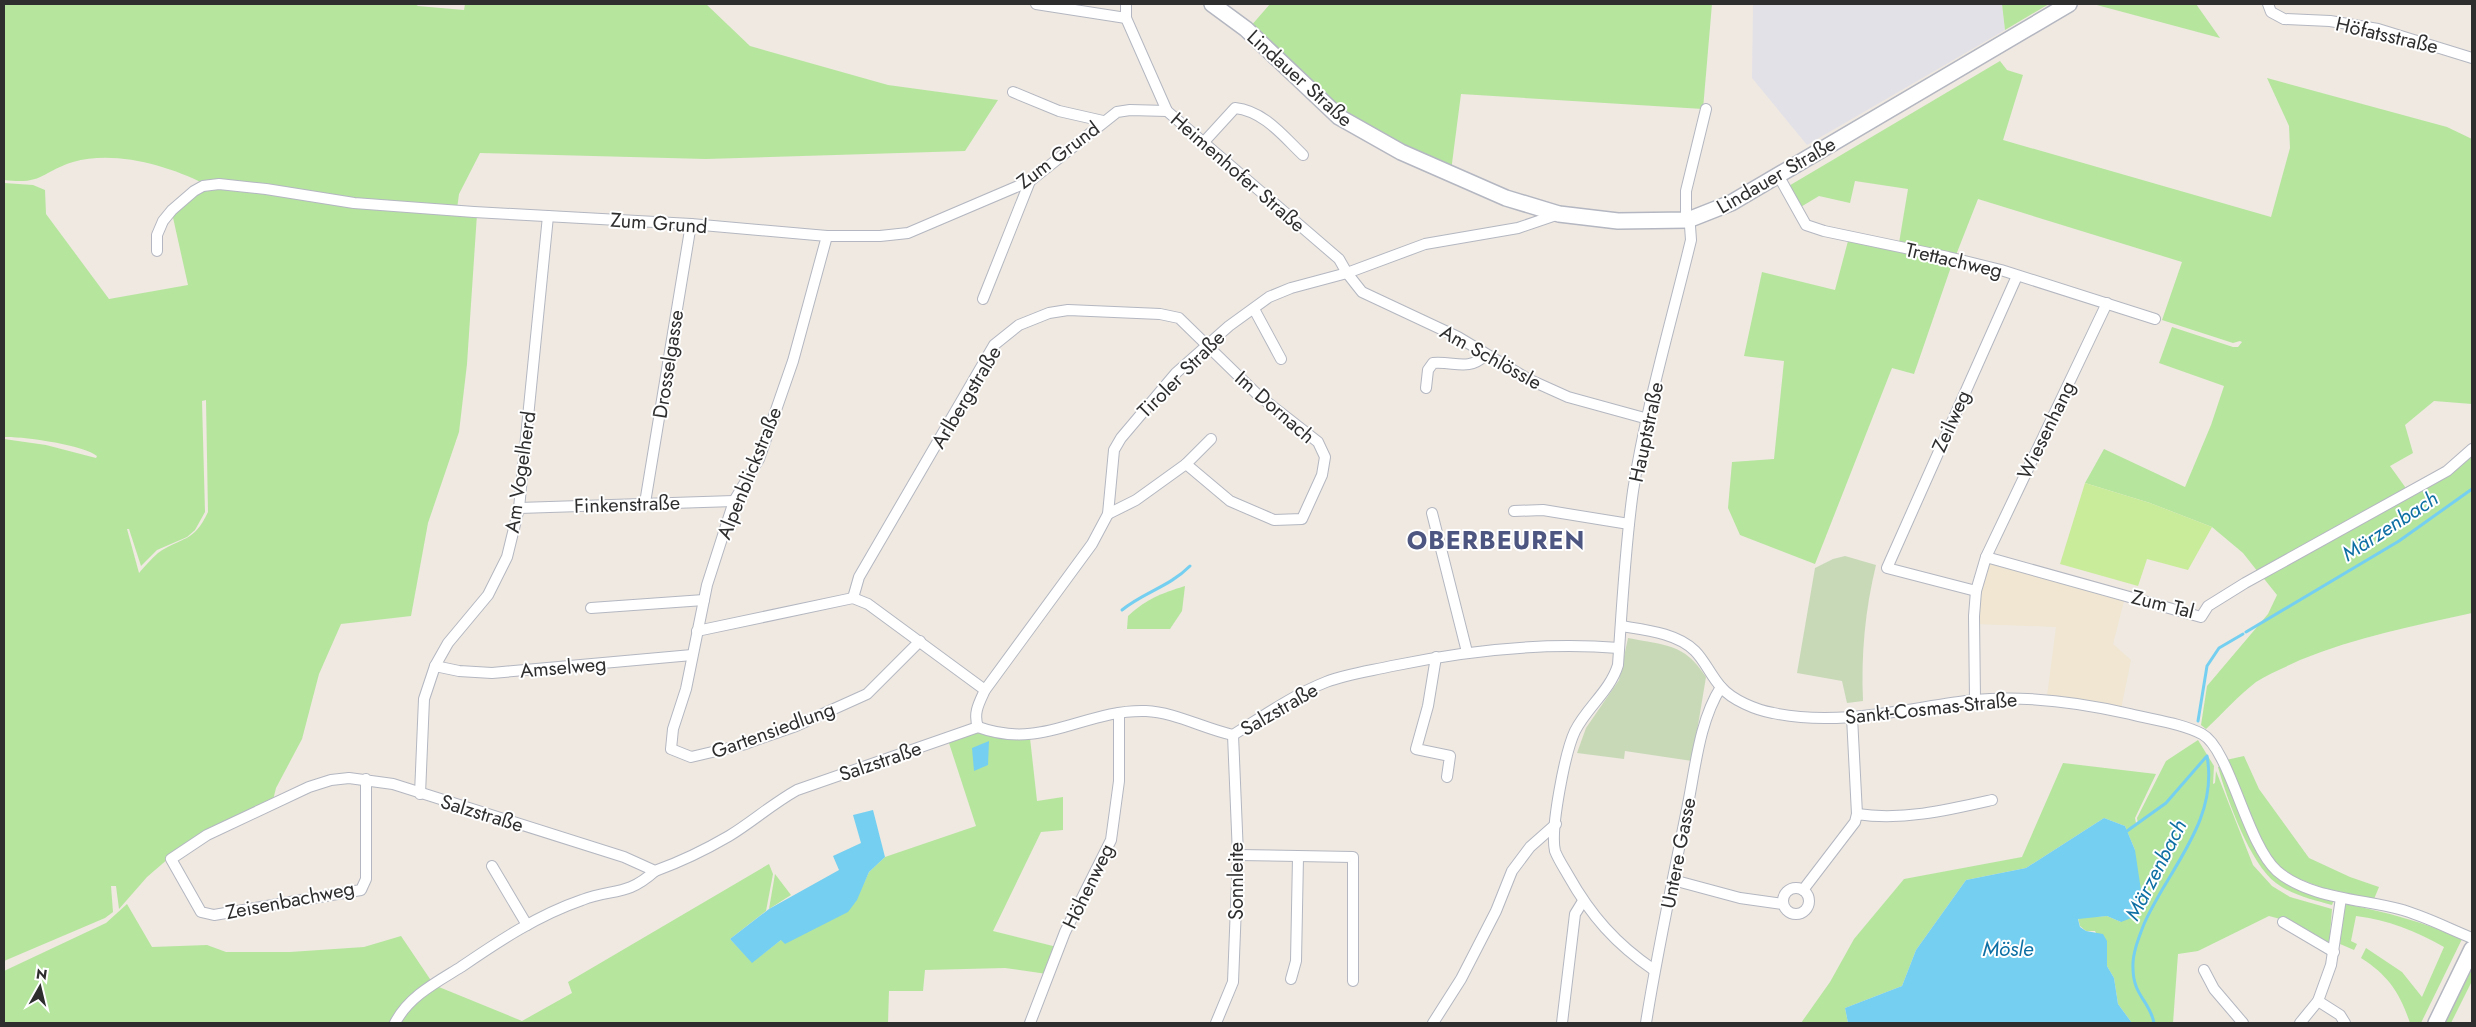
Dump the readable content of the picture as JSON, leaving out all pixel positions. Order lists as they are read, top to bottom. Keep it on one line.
{"streets":{"main road":["Lindauer Straße"],"street":["Höfatsstraße","Zum Grund","Heimenhofer Straße","Trettachweg","Am Schlössle","Drosselgasse","Tiroler Straße","Arlbergstraße","Im Dornach","Zeilweg","Wiesenhang","Hauptstraße","Am Vogelherd","Alpenblickstraße","Finkenstraße","Zum Tal","Amselweg","Sankt-Cosmas-Straße","Salzstraße","Gartensiedlung","Untere Gasse","Sonnleite","Höhenweg","Zeisenbachweg"]},"crossings":[["Lindauer Straße","Trettachweg"],["Lindauer Straße","Tiroler Straße"],["Lindauer Straße","Hauptstraße"],["Zum Grund","Heimenhofer Straße"],["Zum Grund","Drosselgasse"],["Zum Grund","Am Vogelherd"],["Zum Grund","Alpenblickstraße"],["Heimenhofer Straße","Am Schlössle"],["Heimenhofer Straße","Tiroler Straße"],["Trettachweg","Zeilweg"],["Trettachweg","Wiesenhang"],["Am Schlössle","Tiroler Straße"],["Am Schlössle","Hauptstraße"],["Drosselgasse","Finkenstraße"],["Tiroler Straße","Arlbergstraße"],["Tiroler Straße","Im Dornach"],["Tiroler Straße","Salzstraße"],["Arlbergstraße","Im Dornach"],["Wiesenhang","Zum Tal"],["Hauptstraße","Sankt-Cosmas-Straße"],["Hauptstraße","Salzstraße"],["Hauptstraße","Untere Gasse"],["Am Vogelherd","Finkenstraße"],["Am Vogelherd","Amselweg"],["Am Vogelherd","Salzstraße"],["Alpenblickstraße","Finkenstraße"],["Alpenblickstraße","Amselweg"],["Alpenblickstraße","Gartensiedlung"],["Amselweg","Gartensiedlung"],["Sankt-Cosmas-Straße","Untere Gasse"],["Salzstraße","Sonnleite"],["Salzstraße","Höhenweg"],["Salzstraße","Zeisenbachweg"]],"districts":["OBERBEUREN"],"water":["Märzenbach","Mösle"],"north":"top"}
